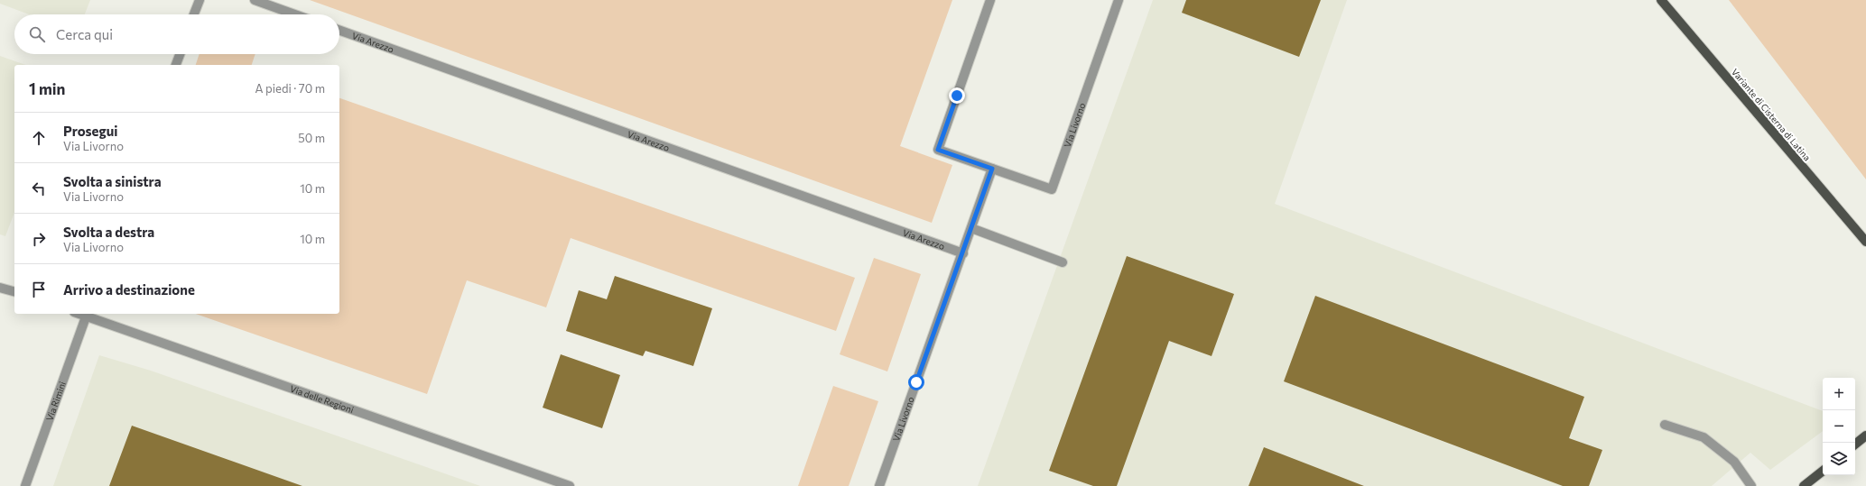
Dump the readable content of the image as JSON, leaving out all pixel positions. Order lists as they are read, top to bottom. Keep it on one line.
{"streets":{"main road":["Variante di Cisterna di Latina"],"street":["Via Arezzo","Via Livorno","Via delle Regioni","Via Rimini"]},"crossings":[["Via Arezzo","Via Livorno"],["Via delle Regioni","Via Rimini"]],"page":{"search":"Cerca qui","heading":["1 min","A piedi · 70 m"],"list":[["Prosegui","Via Livorno","50 m"],["Svolta a sinistra","Via Livorno","10 m"],["Svolta a destra","Via Livorno","10 m"],"Arrivo a destinazione"],"map_buttons":["+","−"]}}
